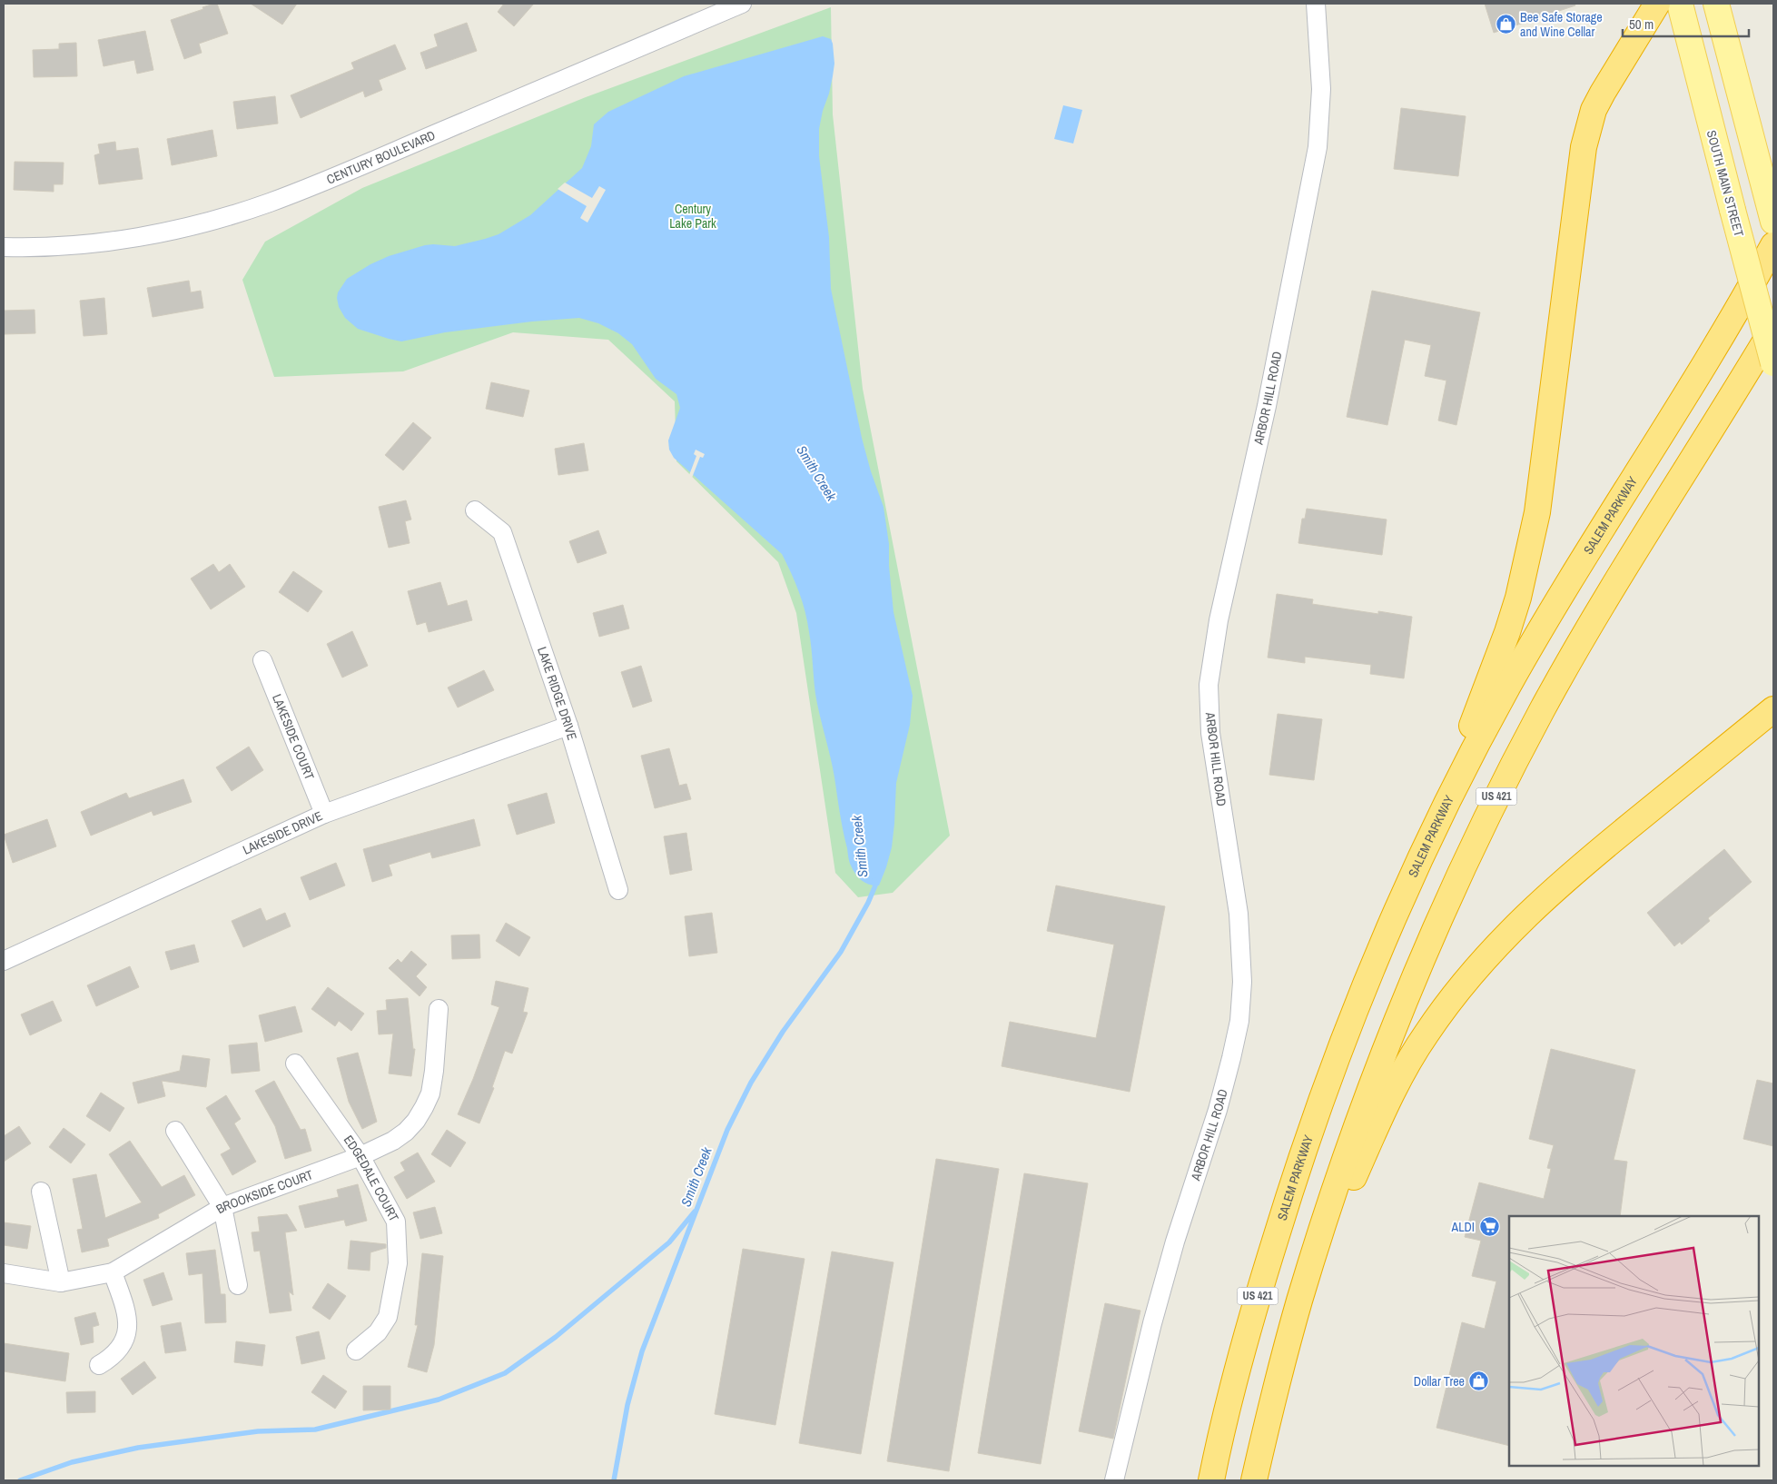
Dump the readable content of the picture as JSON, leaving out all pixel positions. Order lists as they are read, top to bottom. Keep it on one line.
{"streets":{"highway":["SALEM PARKWAY","US 421"],"main road":["SOUTH MAIN STREET"],"street":["CENTURY BOULEVARD","ARBOR HILL ROAD","LAKE RIDGE DRIVE","LAKESIDE COURT","LAKESIDE DRIVE","EDGEDALE COURT","BROOKSIDE COURT"]},"crossings":[["LAKE RIDGE DRIVE","LAKESIDE DRIVE"],["LAKESIDE COURT","LAKESIDE DRIVE"],["EDGEDALE COURT","BROOKSIDE COURT"]],"water":["Smith Creek"],"parks":["Century Lake Park"],"places":{"shop":["Bee Safe Storage and Wine Cellar","Dollar Tree"],"supermarket":["ALDI"]},"scale_bar":"50 m"}
